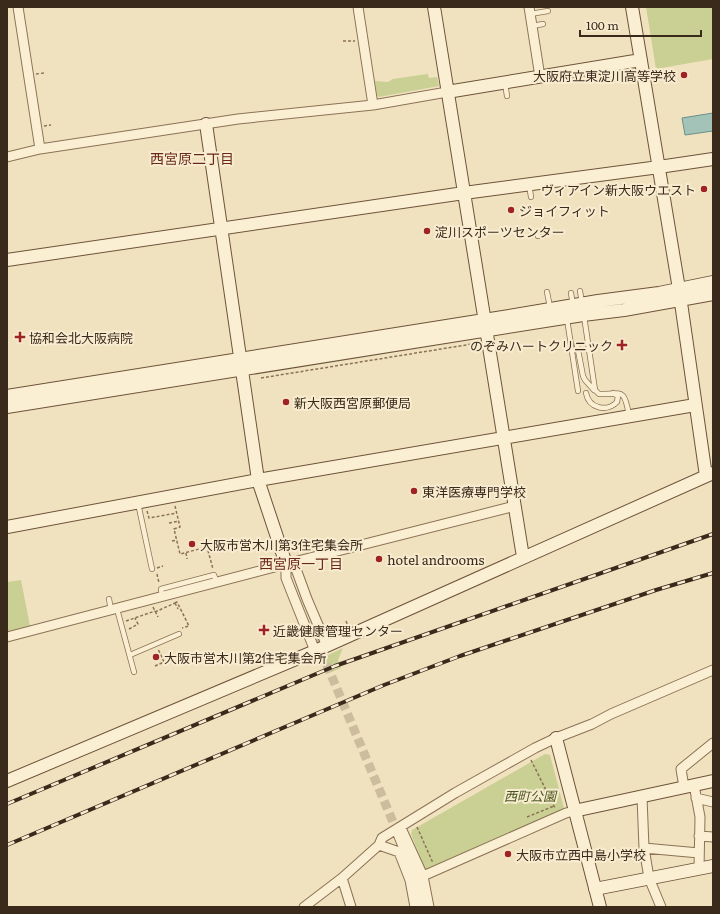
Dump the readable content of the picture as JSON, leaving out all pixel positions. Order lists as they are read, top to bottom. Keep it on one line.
{"districts":["西宮原二丁目","西宮原一丁目"],"parks":["西町公園"],"places":{"other":["大阪府立東淀川高等学校","ヴィアイン新大阪ウエスト","ジョイフィット","淀川スポーツセンター","新大阪西宮原郵便局","東洋医療専門学校","大阪市営木川第3住宅集会所","hotel androoms","大阪市営木川第2住宅集会所","大阪市立西中島小学校"],"health":["協和会北大阪病院","のぞみハートクリニック","近畿健康管理センター"]},"scale_bar":"100 m"}
